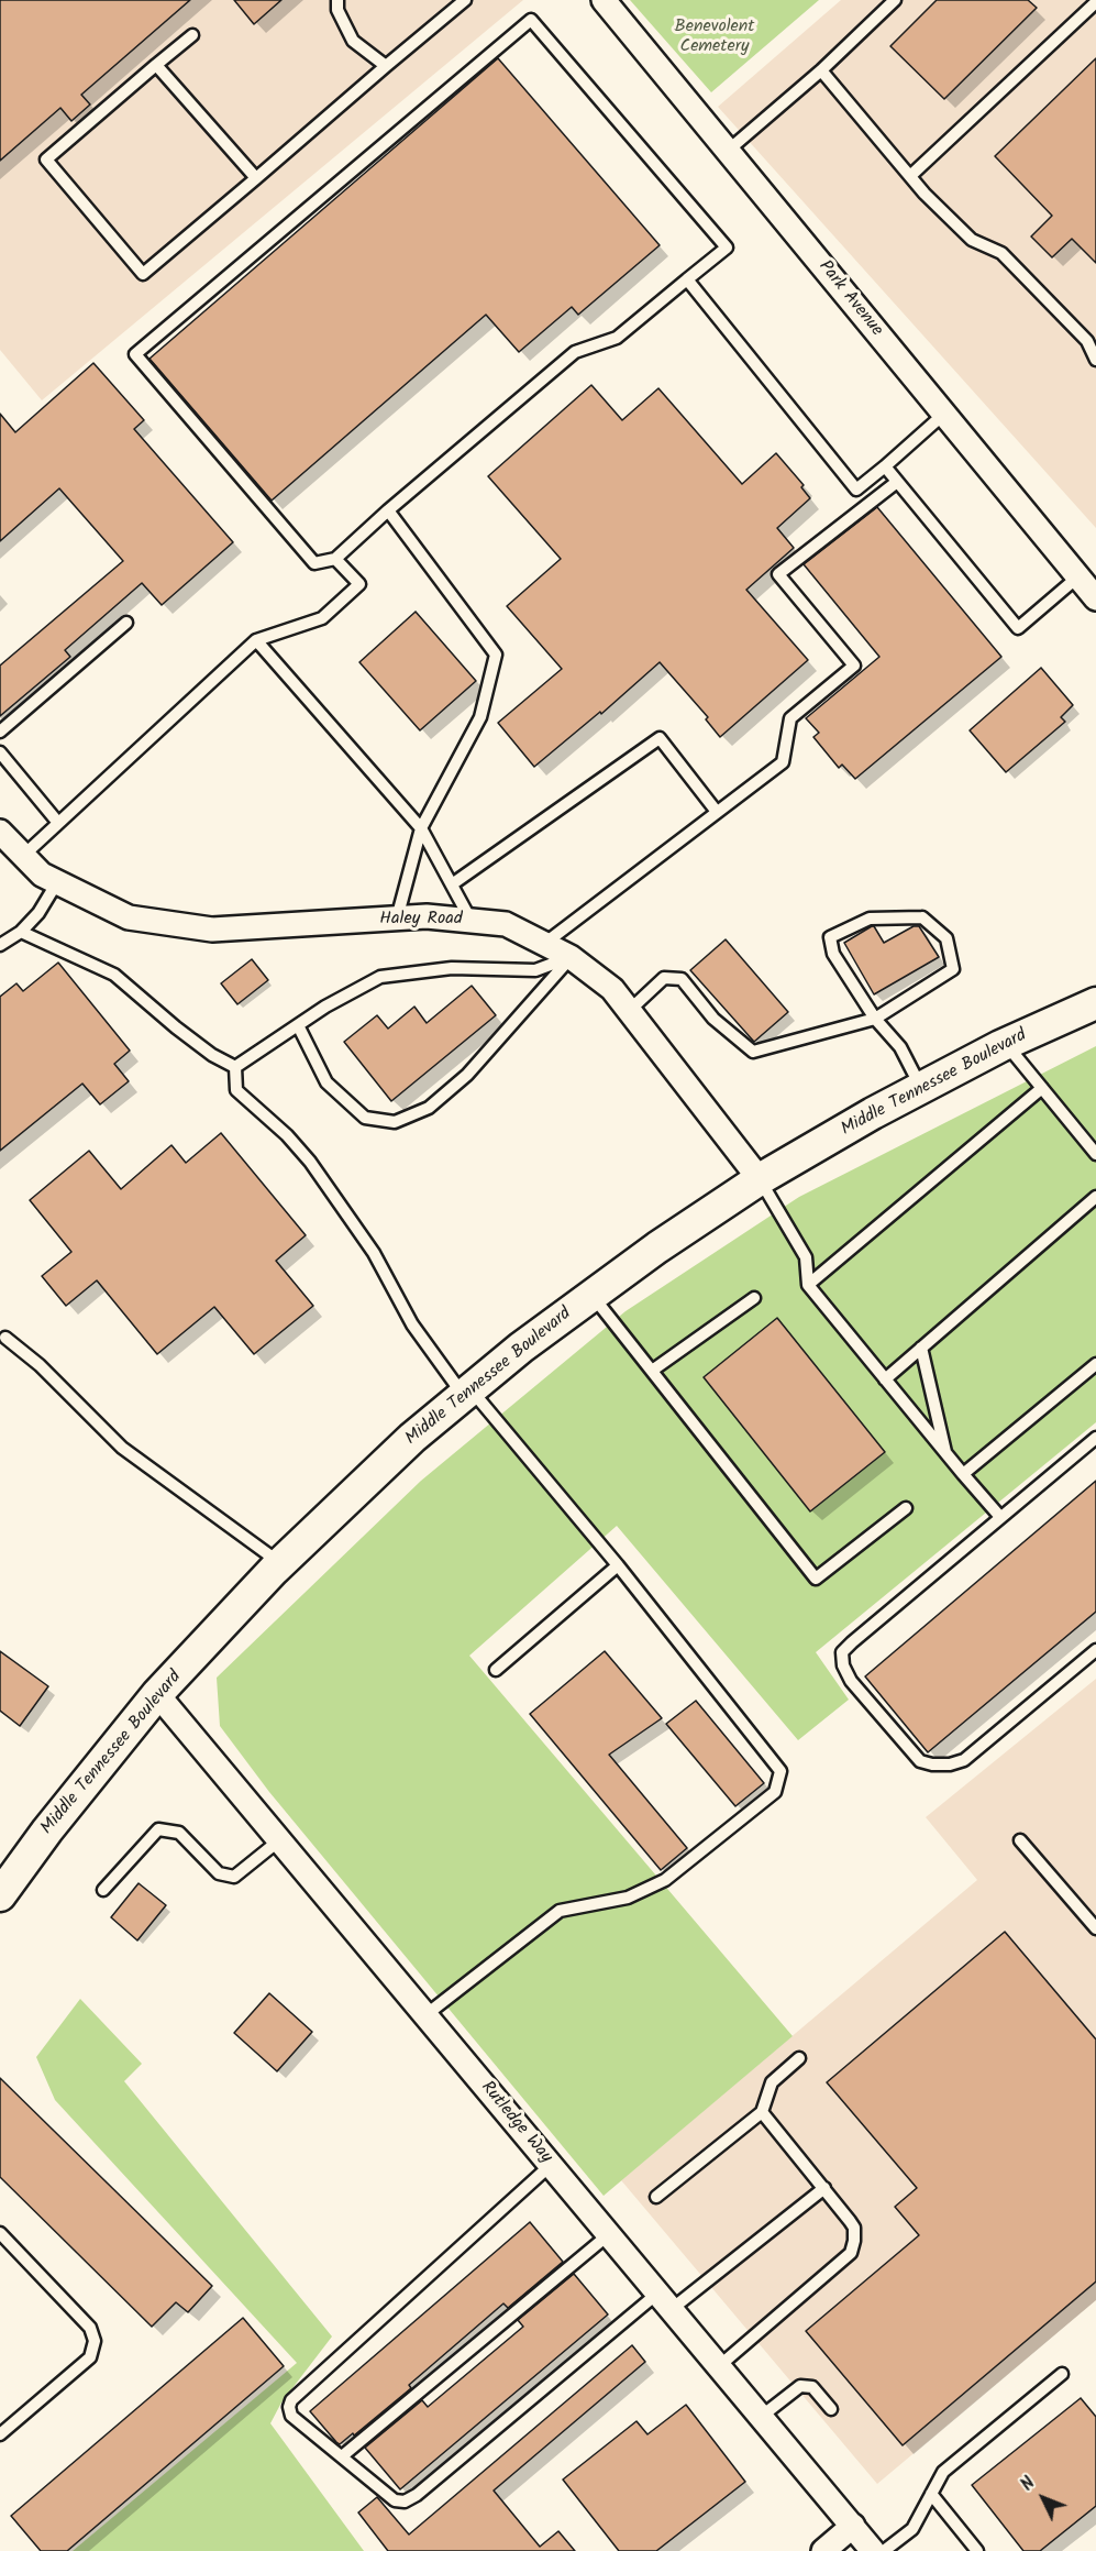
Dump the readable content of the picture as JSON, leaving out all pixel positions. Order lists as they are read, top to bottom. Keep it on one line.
{"streets":{"main road":["Middle Tennessee Boulevard"],"street":["Park Avenue","Haley Road","Rutledge Way"]},"crossings":[["Haley Road","Middle Tennessee Boulevard"],["Middle Tennessee Boulevard","Rutledge Way"]],"parks":["Benevolent Cemetery"],"north":"top left"}
